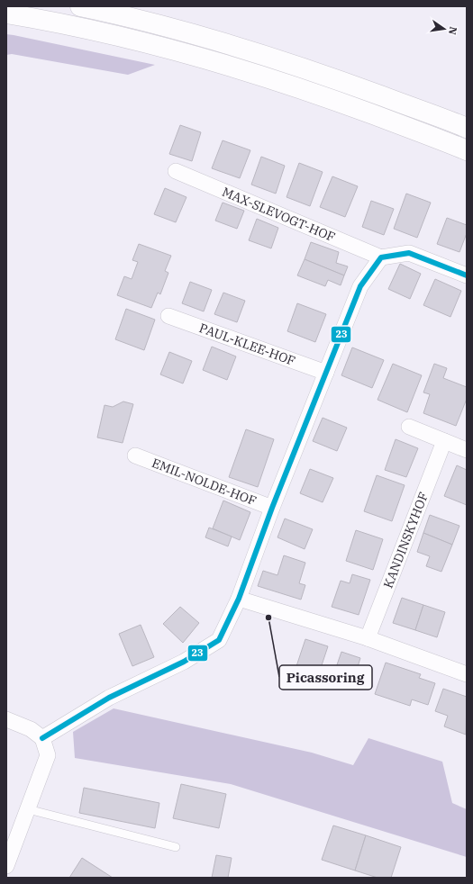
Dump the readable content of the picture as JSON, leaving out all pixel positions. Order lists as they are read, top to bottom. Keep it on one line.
{"streets":{"street":["MAX-SLEVOGT-HOF","PAUL-KLEE-HOF","EMIL-NOLDE-HOF","KANDINSKYHOF"]},"places":["Picassoring"],"lines":["transit line 23"],"north":"right"}
